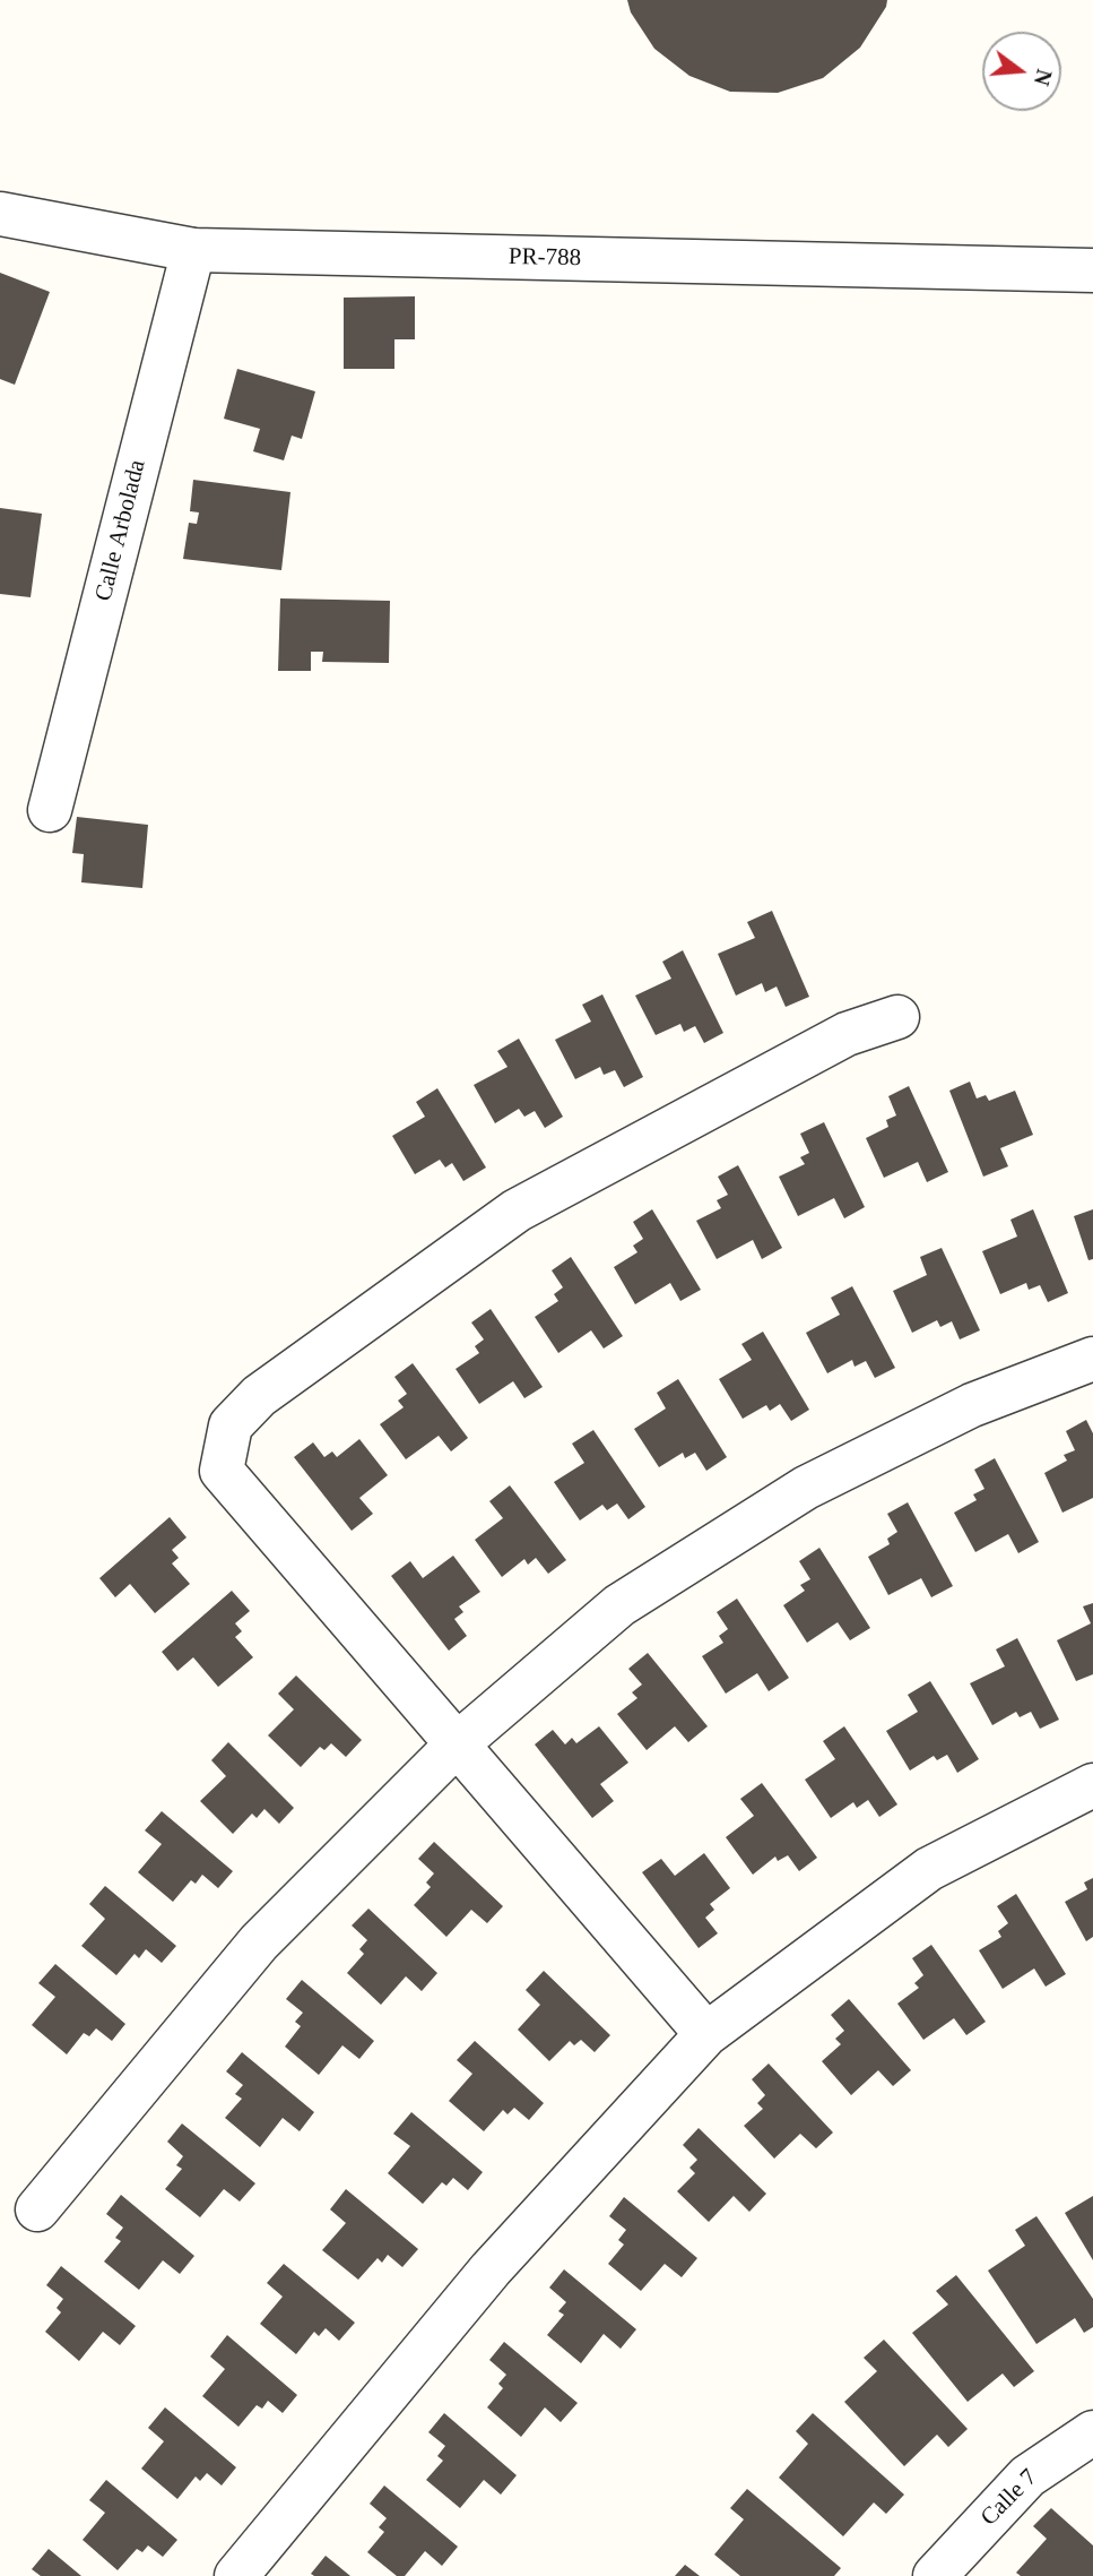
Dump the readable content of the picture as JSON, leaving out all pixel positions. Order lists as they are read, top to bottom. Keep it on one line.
{"streets":{"street":["PR-788","Calle Arbolada","Calle 7"]},"crossings":[["PR-788","Calle Arbolada"]],"north":"right"}
